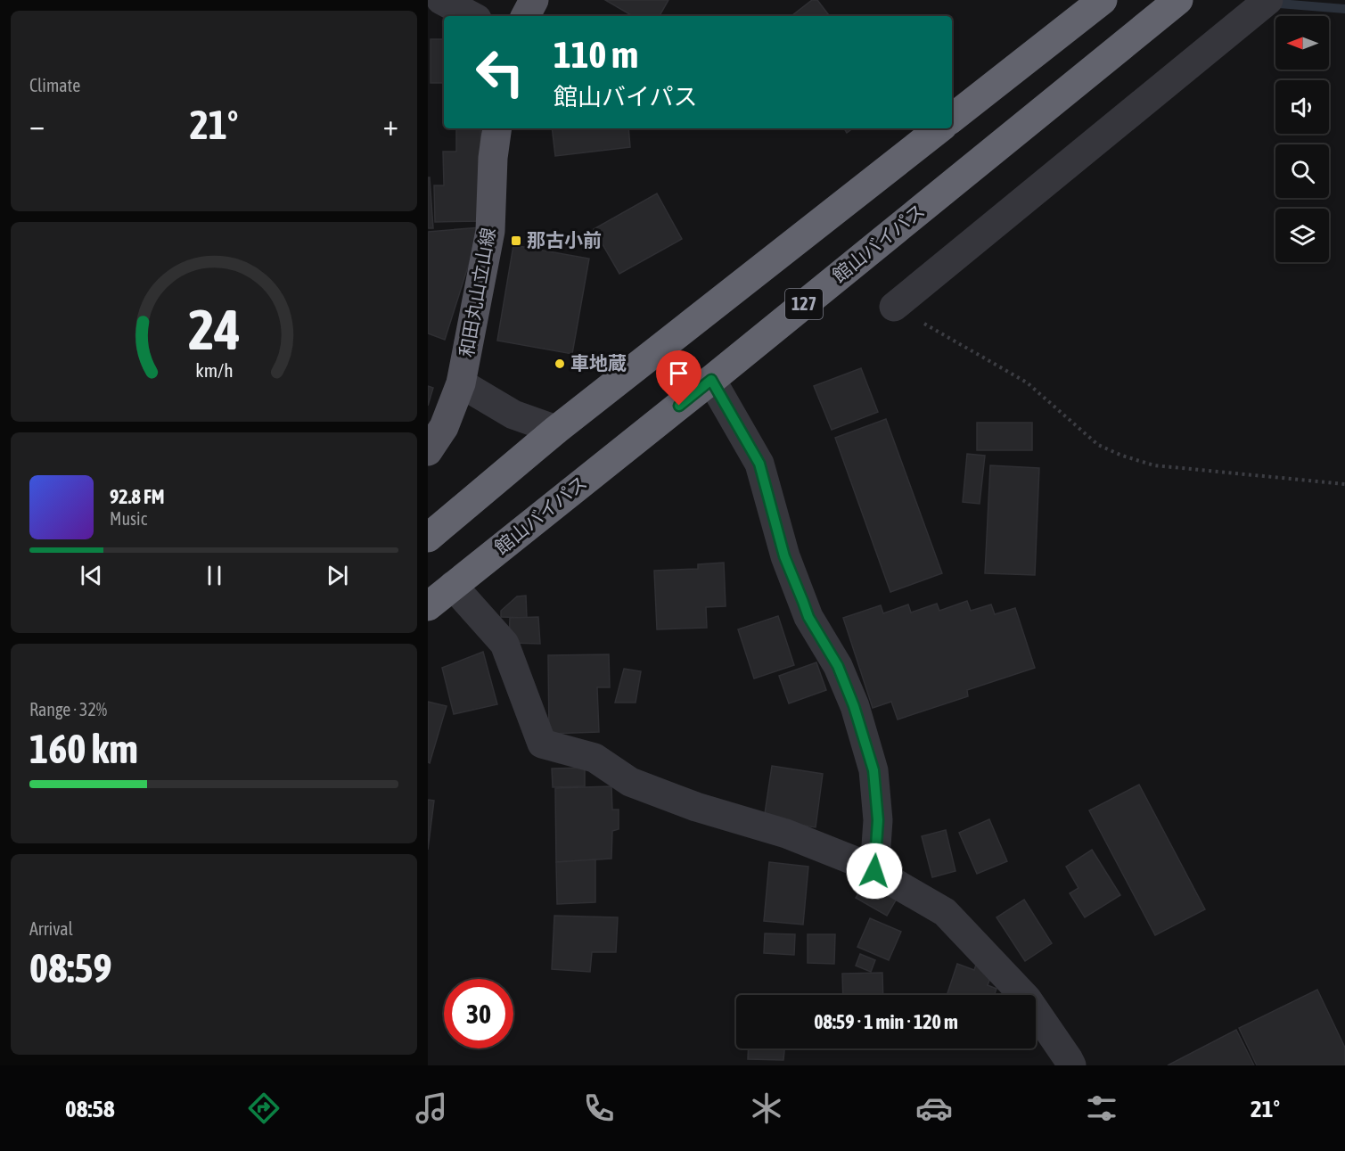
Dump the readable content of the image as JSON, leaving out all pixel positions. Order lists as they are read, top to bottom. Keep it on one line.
{"streets":{"highway":["館山バイパス","127"],"main road":["和田丸山立山線"]},"places":{"transit":["那古小前"],"other":["車地蔵"]},"north":"left","page":{"tile":["Climate",["Range · 32%","160 km"],["Arrival","08:59"]],"turn":["110 m","館山バイパス"],"heat":["−","21°","+"],"song":["92.8 FM","Music"],"limit":"30","trip":"08:59 · 1 min · 120 m","tabs":["08:58","21°"],"gauge":["24","km/h"]}}
